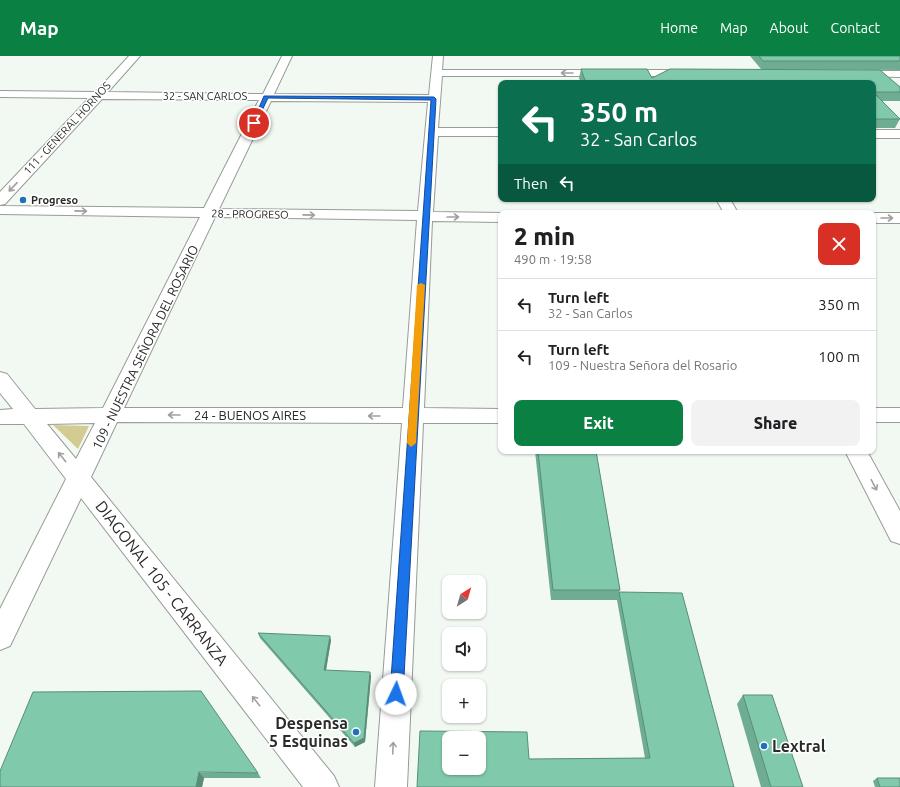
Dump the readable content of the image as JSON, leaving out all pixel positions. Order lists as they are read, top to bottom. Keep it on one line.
{"streets":{"street":["32 - SAN CARLOS","111 - GENERAL HORNOS","28 - PROGRESO","109 - NUESTRA SEÑORA DEL ROSARIO","24 - BUENOS AIRES","DIAGONAL 105 - CARRANZA"]},"crossings":[["32 - SAN CARLOS","111 - GENERAL HORNOS"],["32 - SAN CARLOS","109 - NUESTRA SEÑORA DEL ROSARIO"],["28 - PROGRESO","109 - NUESTRA SEÑORA DEL ROSARIO"],["109 - NUESTRA SEÑORA DEL ROSARIO","24 - BUENOS AIRES"],["109 - NUESTRA SEÑORA DEL ROSARIO","DIAGONAL 105 - CARRANZA"],["24 - BUENOS AIRES","DIAGONAL 105 - CARRANZA"]],"one_way":["111 - GENERAL HORNOS","28 - PROGRESO","24 - BUENOS AIRES","DIAGONAL 105 - CARRANZA"],"places":["Progreso","Despensa 5 Esquinas","Lextral"],"north":"top right","page":{"header":"Map","nav":["Home","Map","About","Contact"],"turn":["350 m","32 - San Carlos"],"then":"Then","heading":["2 min","490 m · 19:58"],"list":[{"name":"Turn left","note":"32 - San Carlos","value":"350 m"},{"name":"Turn left","note":"109 - Nuestra Señora del Rosario","value":"100 m"}],"buttons":["Exit","Share"],"map_buttons":["+","−"]}}
